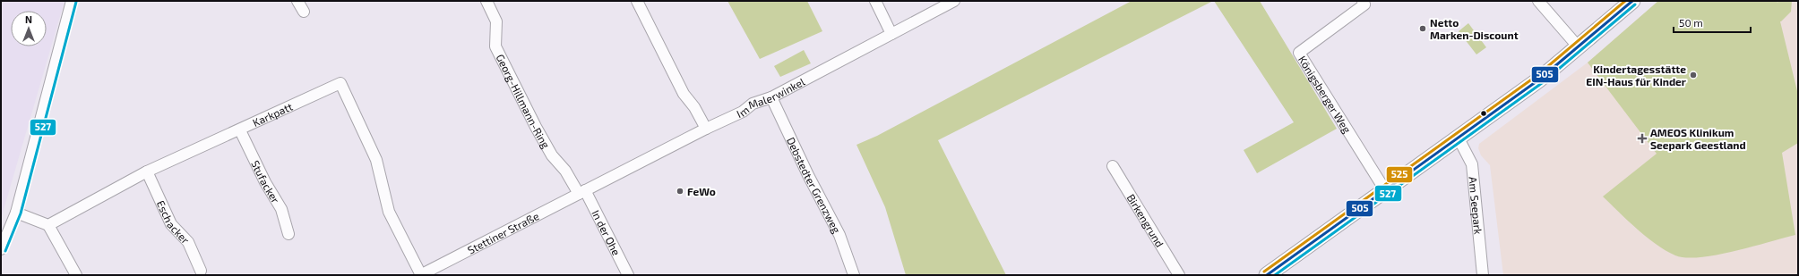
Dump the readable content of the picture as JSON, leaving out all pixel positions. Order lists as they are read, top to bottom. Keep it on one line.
{"streets":{"street":["Königsberger Weg","Im Malerwinkel","Georg-Hillmann-Ring","Karkpatt","Stufacker","Debstedter Grenzweg","Am Seepark","Eschacker","Birkengrund","Stettiner Straße","In der Ohe"]},"crossings":[["Im Malerwinkel","Georg-Hillmann-Ring"],["Im Malerwinkel","Debstedter Grenzweg"],["Im Malerwinkel","Stettiner Straße"],["Im Malerwinkel","In der Ohe"],["Georg-Hillmann-Ring","Stettiner Straße"],["Georg-Hillmann-Ring","In der Ohe"],["Karkpatt","Stufacker"],["Karkpatt","Eschacker"],["Karkpatt","Stettiner Straße"],["Stettiner Straße","In der Ohe"]],"places":{"other":["Netto Marken-Discount","Kindertagesstätte EIN-Haus für Kinder","FeWo"],"health":["AMEOS Klinikum Seepark Geestland"]},"lines":["transit line 505","transit line 525","transit line 527"],"scale_bar":"50 m","north":"top"}
